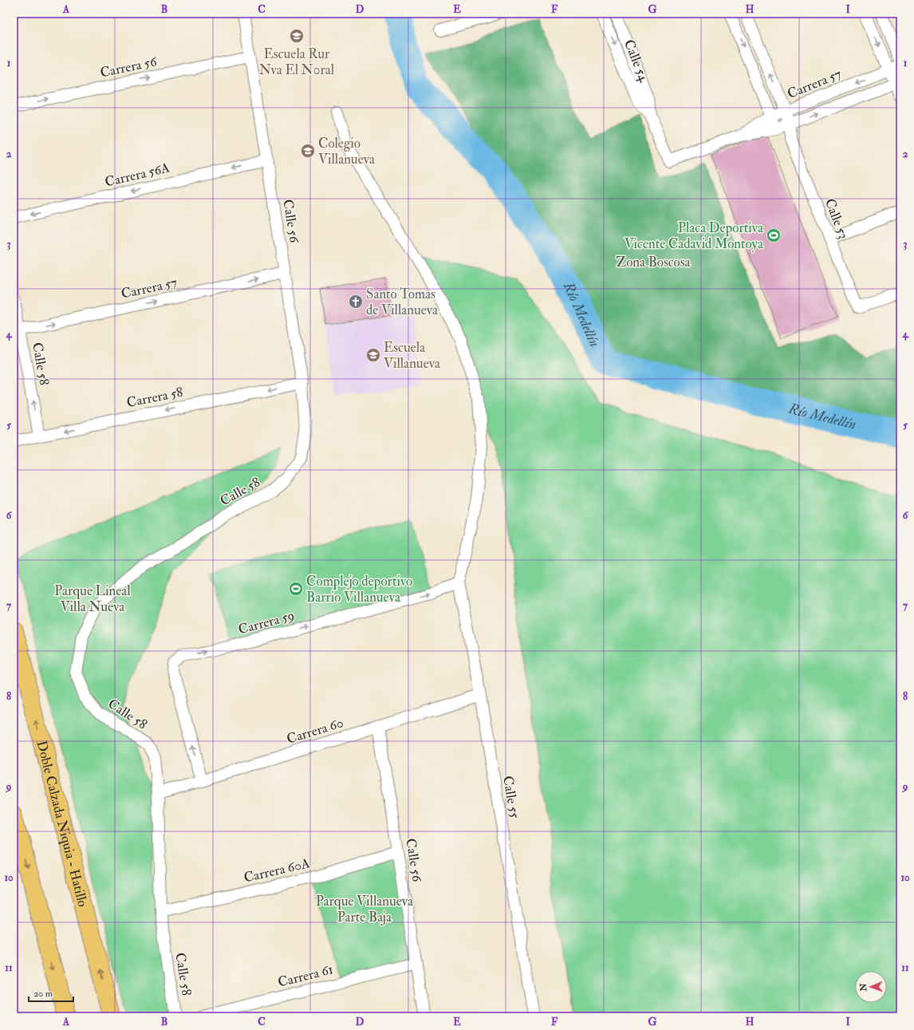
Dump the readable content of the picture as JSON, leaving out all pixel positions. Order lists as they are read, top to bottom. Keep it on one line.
{"streets":{"highway":["Doble Calzada Niquia - Hatillo"],"street":["Calle 54","Carrera 56","Carrera 57","Carrera 56A","Calle 53","Calle 56","Calle 58","Carrera 58","Carrera 59","Carrera 60","Calle 55","Carrera 60A","Carrera 61"]},"crossings":[["Calle 54","Carrera 57"],["Carrera 56","Calle 56"],["Carrera 57","Calle 53"],["Carrera 57","Calle 56"],["Carrera 57","Calle 58"],["Carrera 56A","Calle 56"],["Calle 56","Calle 58"],["Calle 56","Carrera 58"],["Calle 56","Carrera 60"],["Calle 56","Carrera 60A"],["Calle 56","Carrera 61"],["Calle 58","Carrera 58"],["Calle 58","Carrera 60"],["Calle 58","Carrera 60A"],["Carrera 59","Carrera 60"],["Carrera 59","Calle 55"],["Carrera 60","Calle 55"]],"one_way":["Carrera 56","Carrera 56A","Carrera 58"],"water":["Río Medellín"],"parks":["Zona Boscosa","Parque Lineal Villa Nueva","Parque Villanueva Parte Baja"],"places":{"school or university":["Escuela Rur Nva El N0ral","Colegio Villanueva","Escuela Villanueva"],"sports":["Placa Deportiva Vicente Cadavid Montoya","Complejo deportivo Barrio Villanueva"],"church":["Santo Tomas de Villanueva"]},"scale_bar":"20 m","north":"left","grid":{"columns":["A","B","C","D","E","F","G","H","I"],"rows":["1","2","3","4","5","6","7","8","9","10","11"]}}
